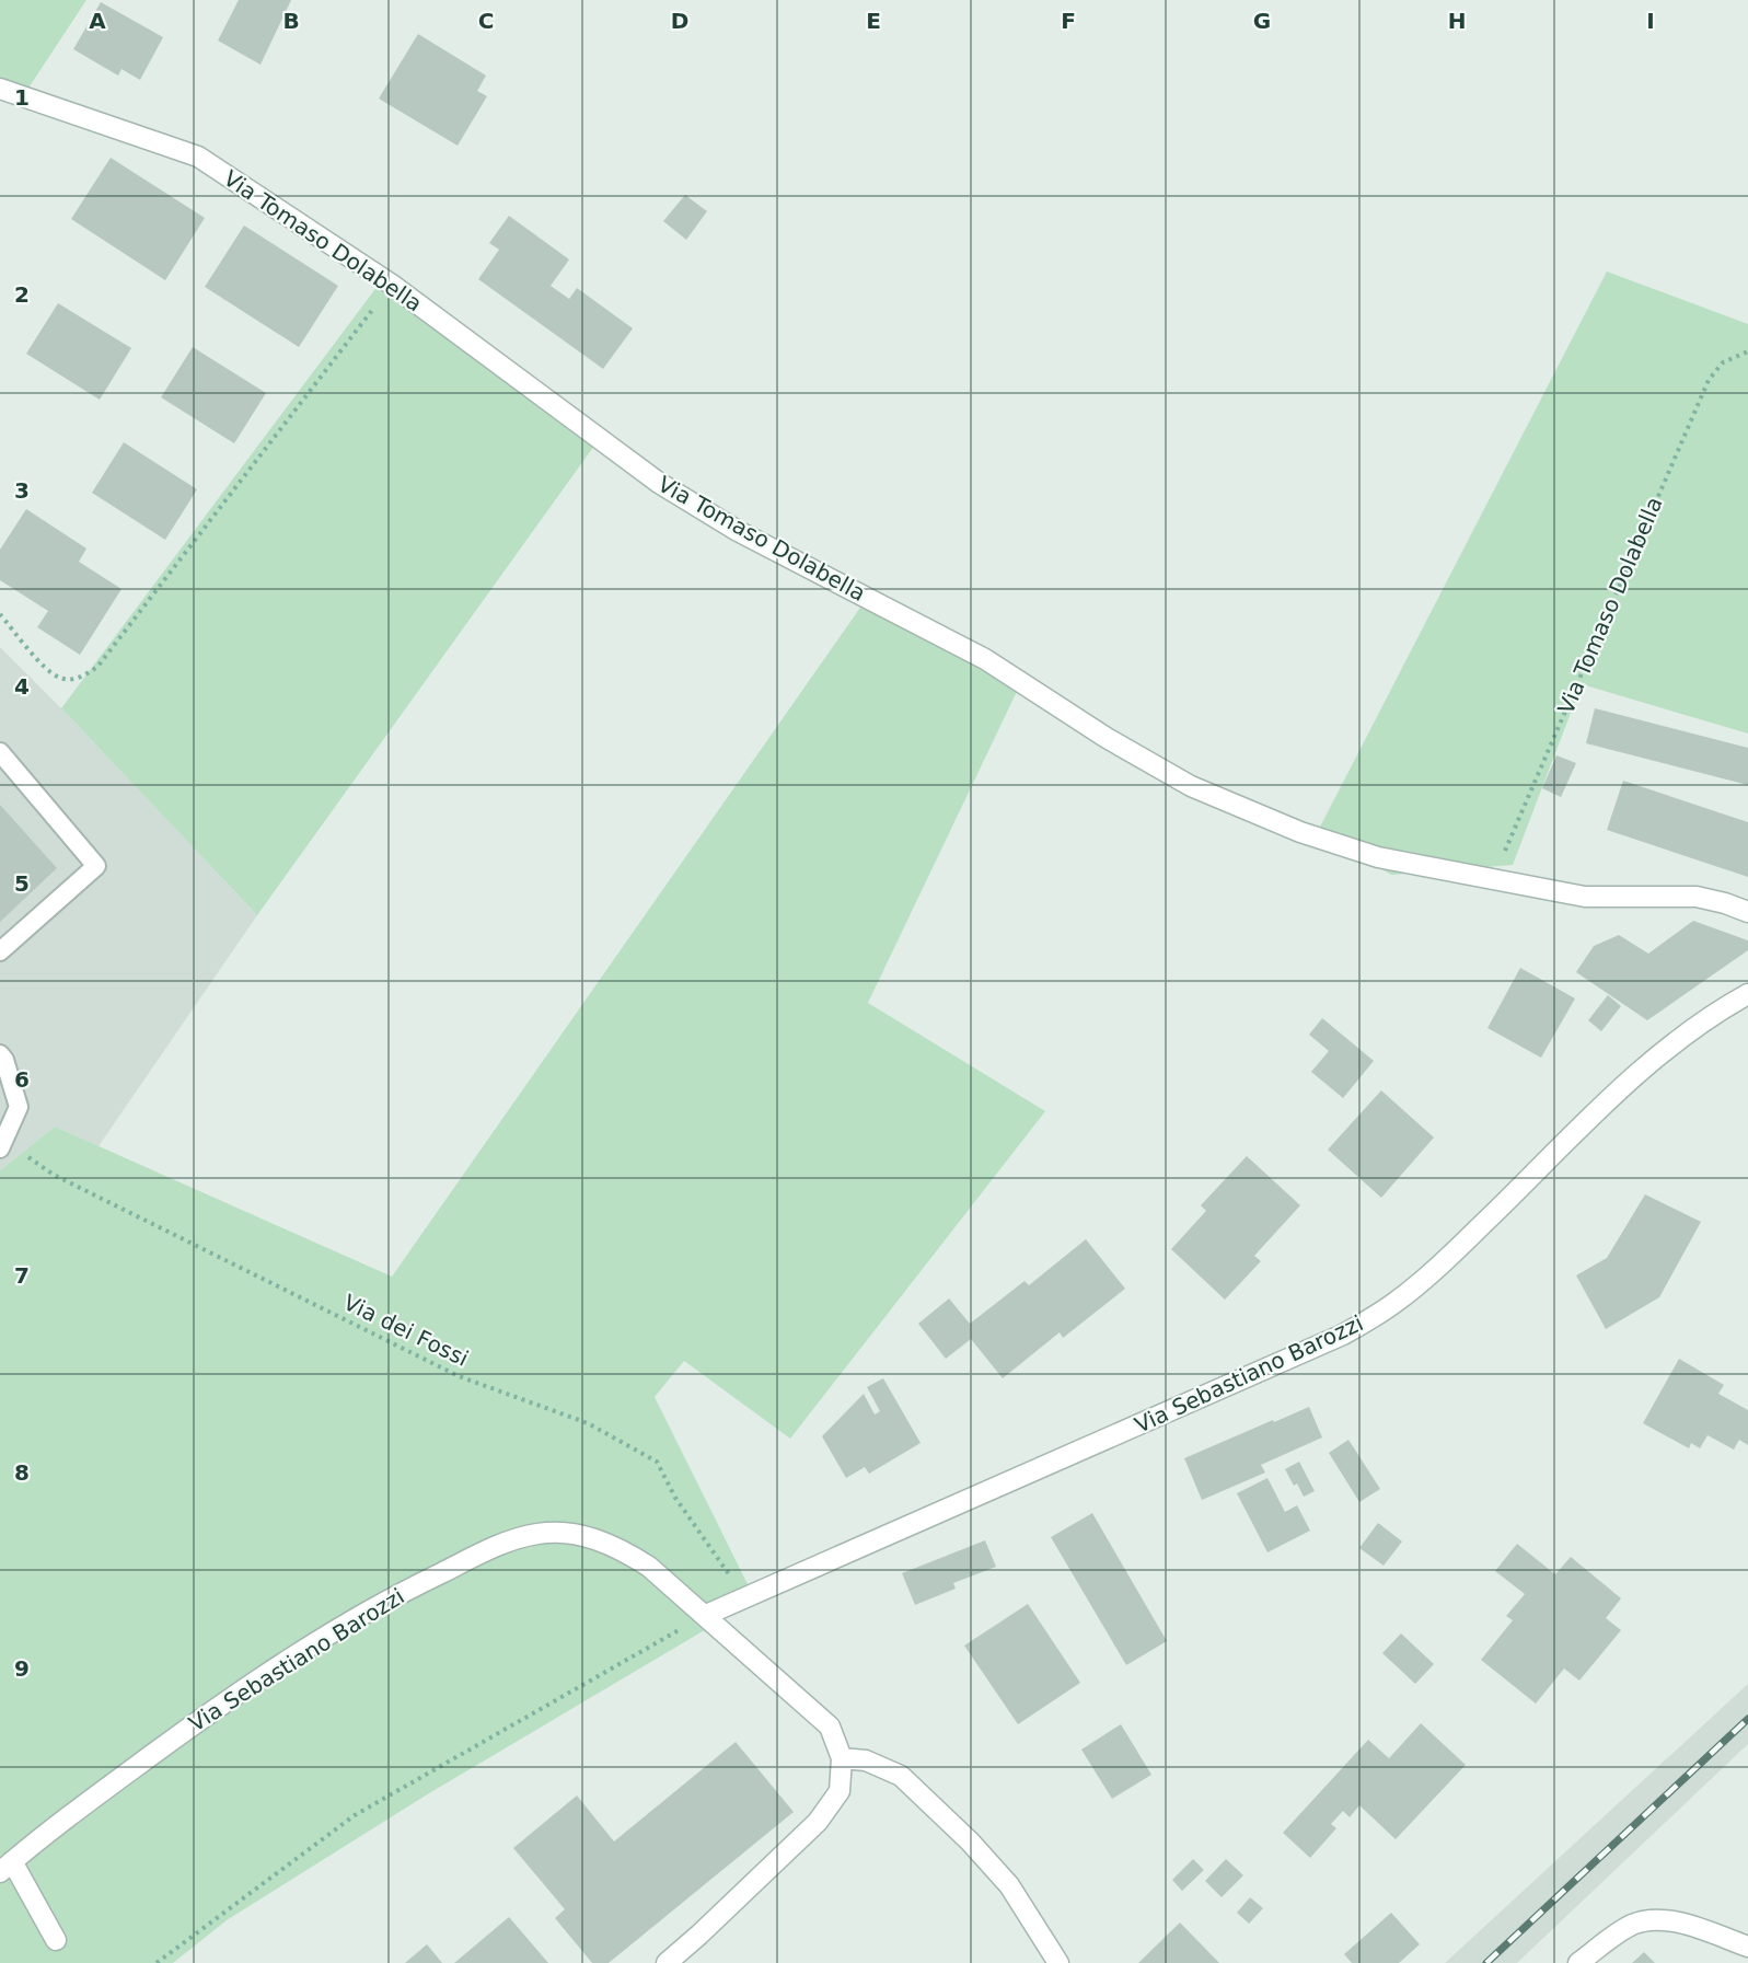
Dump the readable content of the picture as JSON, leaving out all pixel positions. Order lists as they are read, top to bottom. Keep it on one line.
{"streets":{"street":["Via Tomaso Dolabella","Via Sebastiano Barozzi"],"path":["Via dei Fossi"]},"crossings":[["Via dei Fossi","Via Sebastiano Barozzi"]],"grid":{"columns":["A","B","C","D","E","F","G","H","I"],"rows":["1","2","3","4","5","6","7","8","9"]}}
